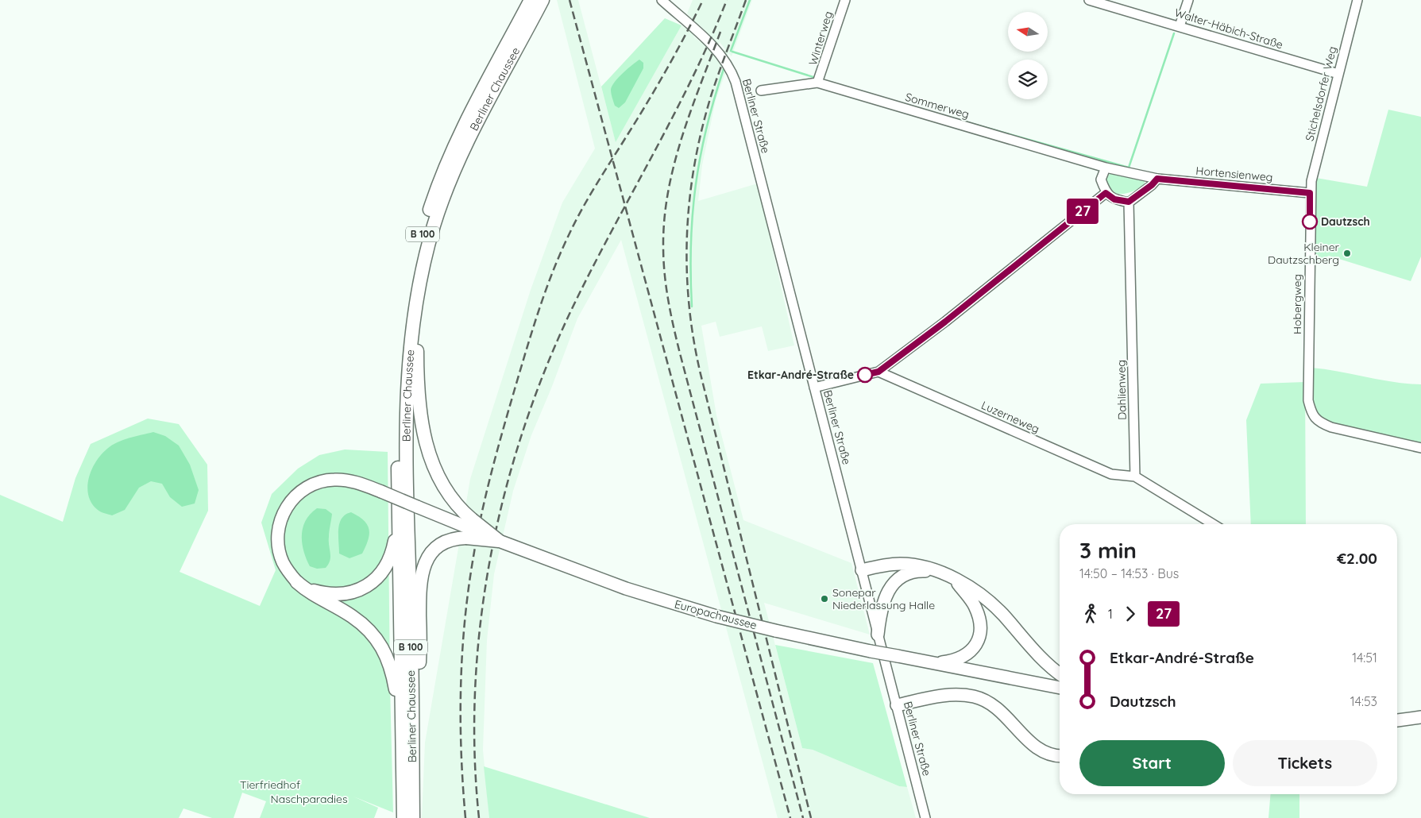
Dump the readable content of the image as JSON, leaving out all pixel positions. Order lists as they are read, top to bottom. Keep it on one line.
{"streets":{"highway":["Berliner Chaussee","B 100"],"main road":["Europachaussee"],"street":["Walter-Häbich-Straße","Winterweg","Stichelsdorfer Weg","Sommerweg","Berliner Straße","Hortensienweg","Hobergweg","Dahlienweg","Luzerneweg"]},"crossings":[["Walter-Häbich-Straße","Stichelsdorfer Weg"],["Winterweg","Sommerweg"],["Stichelsdorfer Weg","Hortensienweg"],["Stichelsdorfer Weg","Hobergweg"],["Sommerweg","Hortensienweg"],["Hortensienweg","Hobergweg"],["Dahlienweg","Luzerneweg"]],"parks":["Tierfriedhof","Naschparadies"],"places":["Dautzsch","Kleiner Dautzschberg","Etkar-André-Straße","Sonepar Niederlassung Halle"],"lines":["bus line 27"],"north":"left","page":{"on_map":"27","heading":["3 min","14:50 – 14:53 · Bus","€2.00"],"legs":["1","27"],"list":[{"name":"Etkar-André-Straße","value":"14:51"},{"name":"Dautzsch","value":"14:53"}],"buttons":["Start","Tickets"]}}
